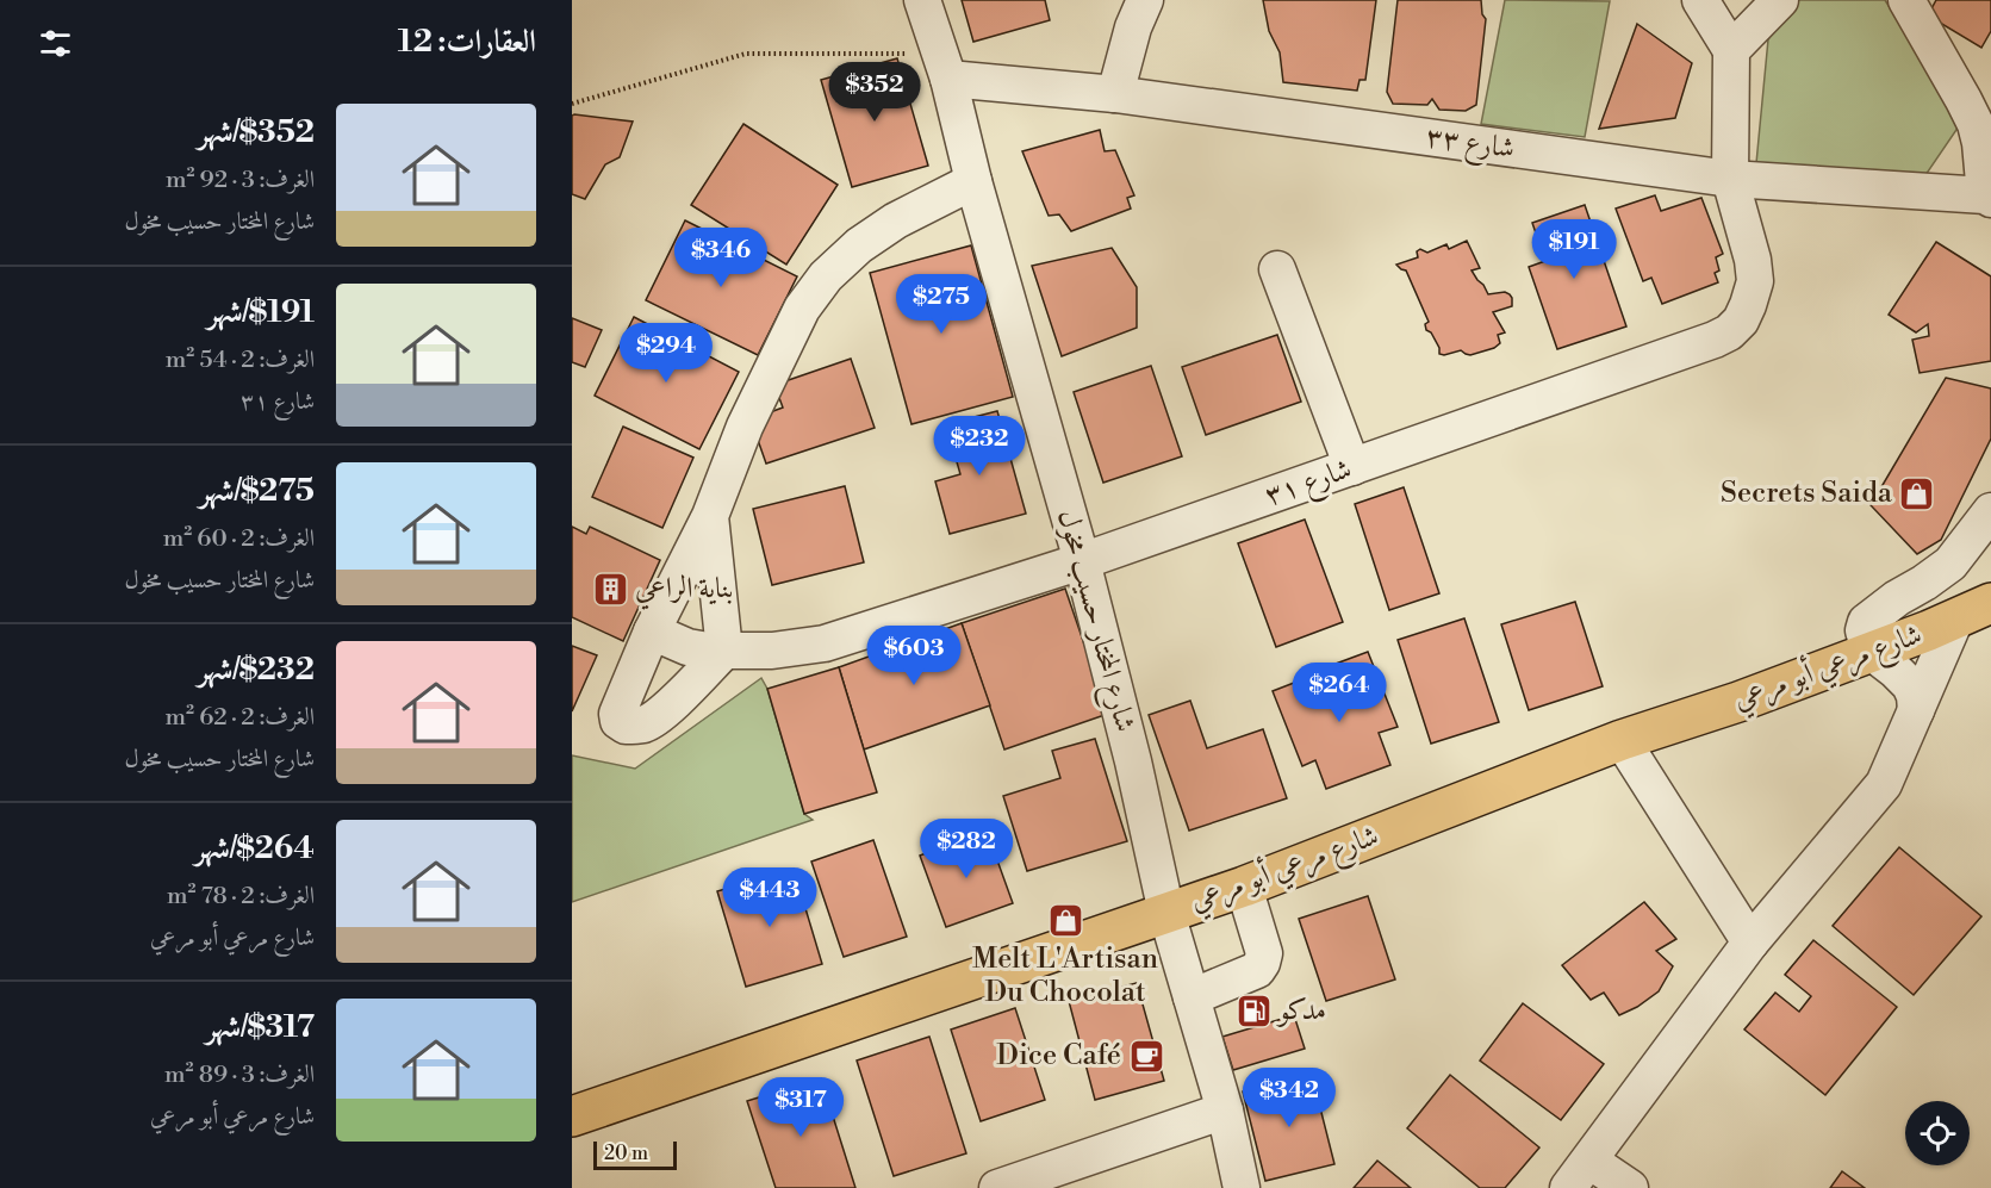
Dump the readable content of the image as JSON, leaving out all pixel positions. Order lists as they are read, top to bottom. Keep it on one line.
{"streets":{"main road":["شارع مرعي أبو مرعي"],"street":["شارع ٣٣","شارع ٣١","شارع المختار حسيب مخول"]},"crossings":[["شارع ٣٣","شارع ٣١"],["شارع ٣٣","شارع المختار حسيب مخول"],["شارع ٣١","شارع المختار حسيب مخول"],["شارع المختار حسيب مخول","شارع مرعي أبو مرعي"]],"places":{"shop":["Secrets Saida","Melt L'Artisan Du Chocolat"],"building":["بناية الراعي"],"fuel station":["مدكو"],"cafe":["Dice Café"]},"scale_bar":"20 m","page":{"heading":"العقارات: 12","price":["$352","$191","$346","$275","$294","$232","$603","$264","$282","$443","$342","$317"],"list":[{"name":"$352/شهر","note":"الغرف: 3 · 92 m² · شارع المختار حسيب مخول"},{"name":"$191/شهر","note":"الغرف: 2 · 54 m² · شارع ٣١"},{"name":"$275/شهر","note":"الغرف: 2 · 60 m² · شارع المختار حسيب مخول"},{"name":"$232/شهر","note":"الغرف: 2 · 62 m² · شارع المختار حسيب مخول"},{"name":"$264/شهر","note":"الغرف: 2 · 78 m² · شارع مرعي أبو مرعي"},{"name":"$317/شهر","note":"الغرف: 3 · 89 m² · شارع مرعي أبو مرعي"}],"scale":"20 m"}}
